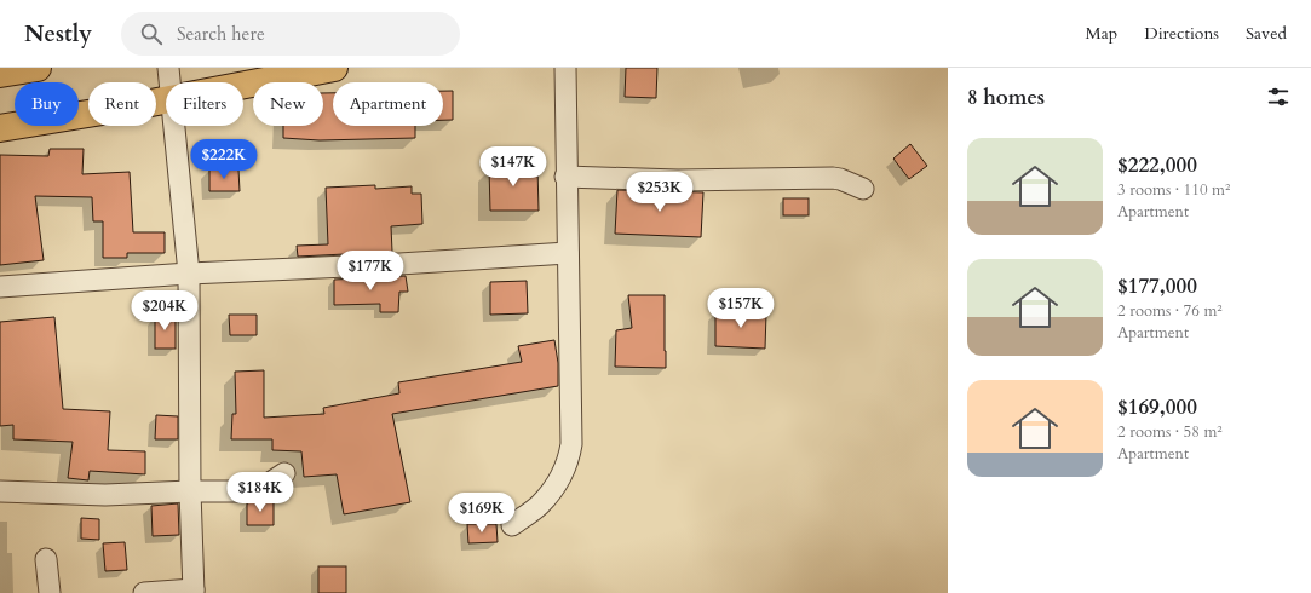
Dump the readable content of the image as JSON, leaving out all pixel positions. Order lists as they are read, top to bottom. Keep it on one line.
{"page":{"header":"Nestly","search":"Search here","nav":["Map","Directions","Saved"],"heading":"8 homes","chip":["Buy","Rent","Filters","New","Apartment"],"list":[{"name":"$222,000","note":"3 rooms · 110 m² · Apartment"},{"name":"$177,000","note":"2 rooms · 76 m² · Apartment"},{"name":"$169,000","note":"2 rooms · 58 m² · Apartment"}],"price":["$222K","$147K","$253K","$177K","$157K","$204K","$184K","$169K"]}}
